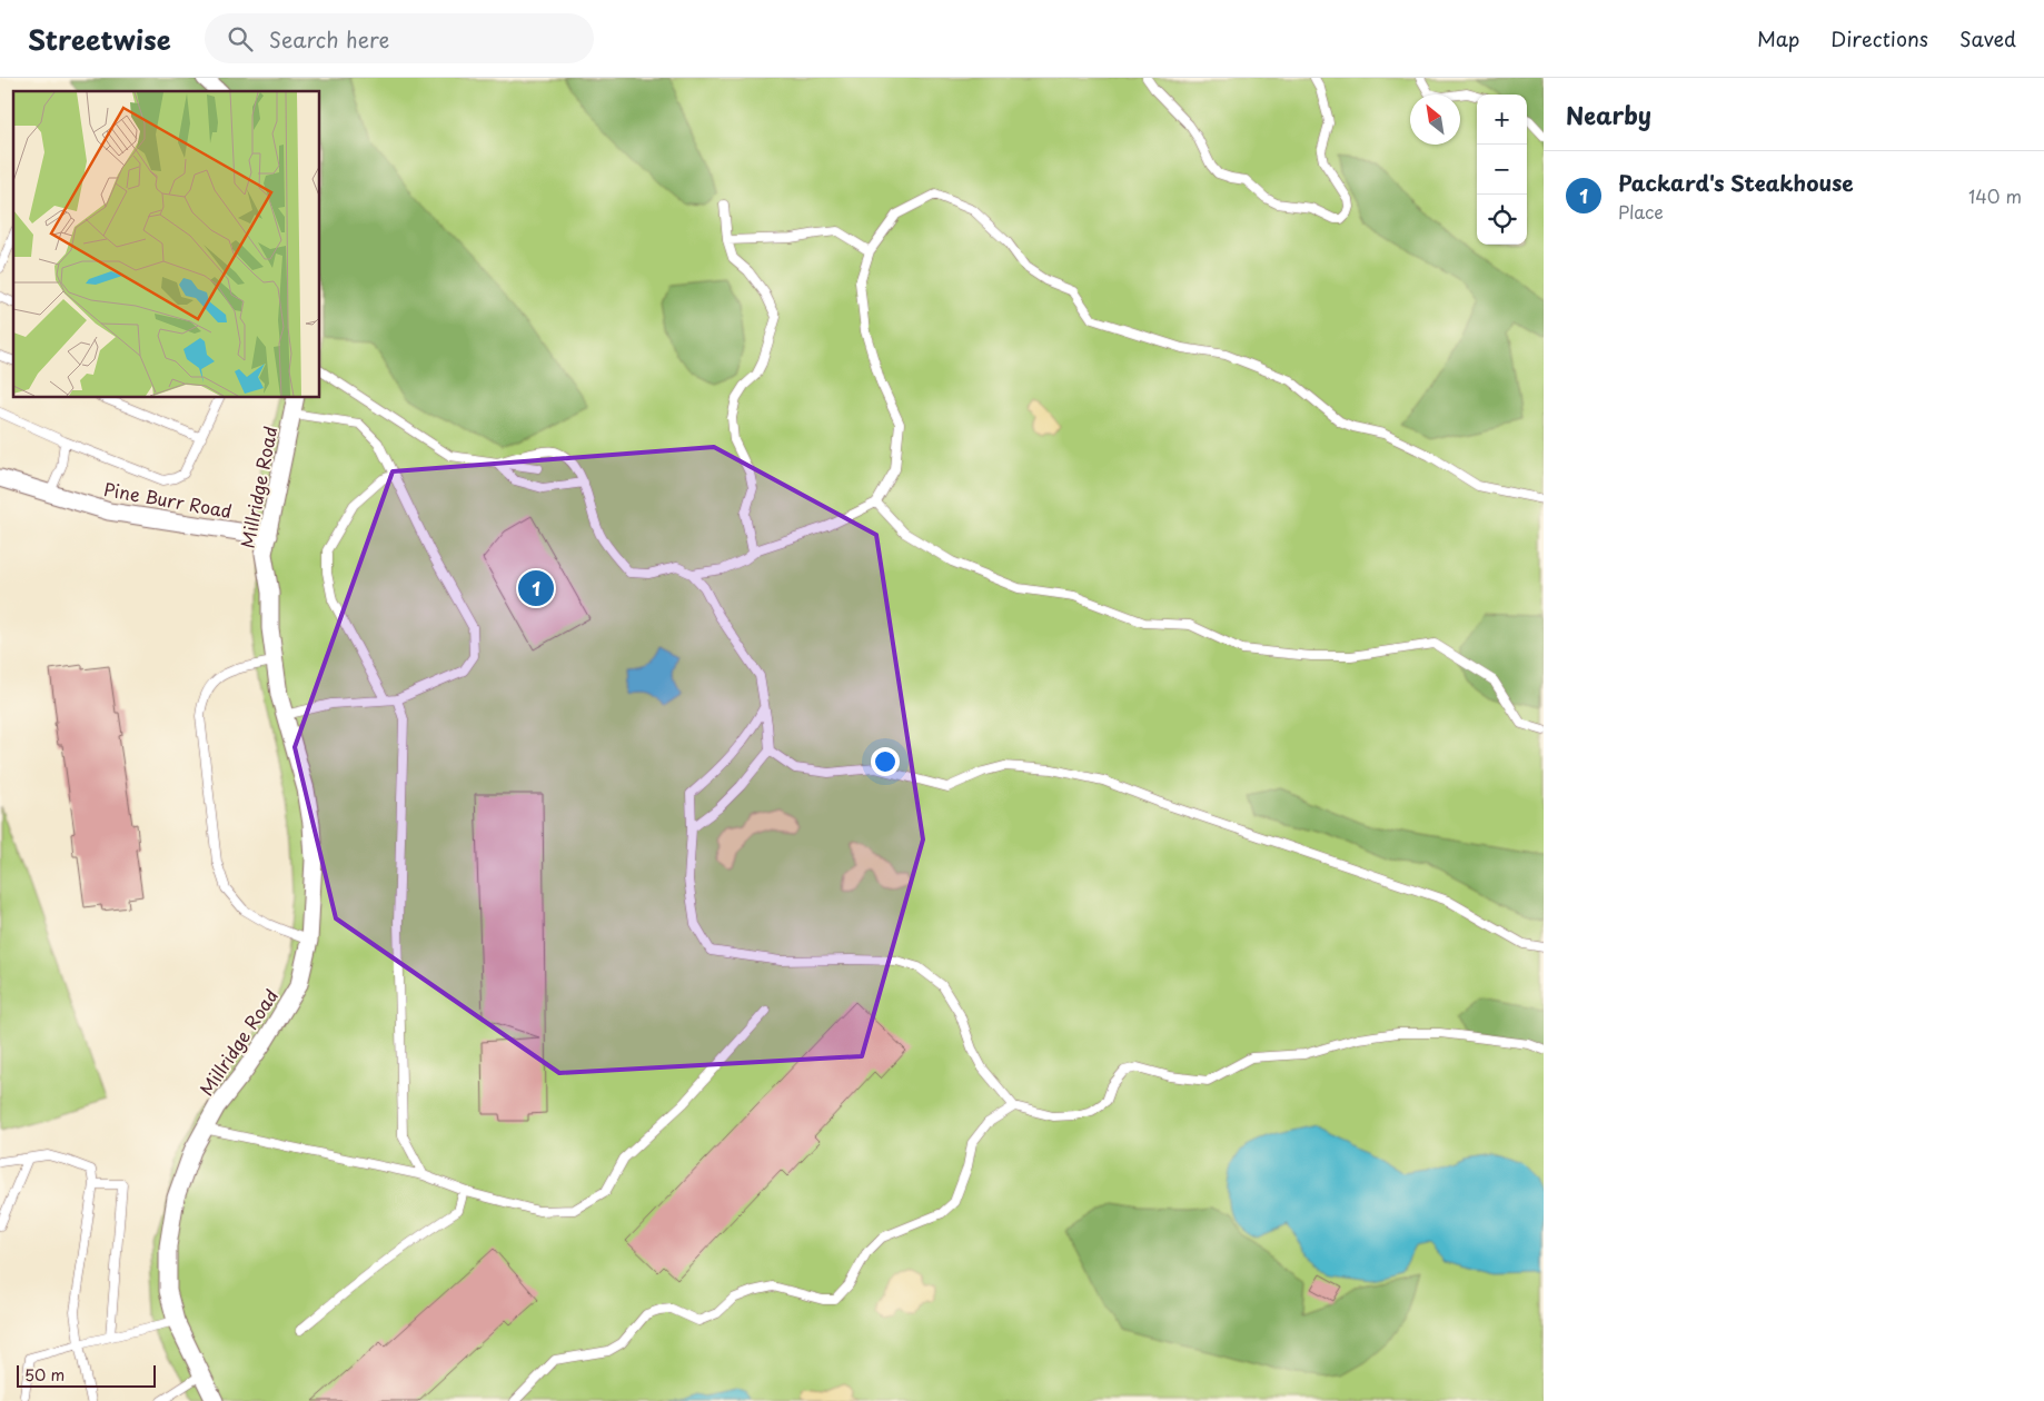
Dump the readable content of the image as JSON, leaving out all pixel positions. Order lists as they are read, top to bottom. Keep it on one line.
{"streets":{"street":["Millridge Road","Pine Burr Road"]},"crossings":[["Millridge Road","Pine Burr Road"]],"scale_bar":"50 m","north":"top left","page":{"header":"Streetwise","search":"Search here","nav":["Map","Directions","Saved"],"heading":"Nearby","map_buttons":["+","−"],"list":[{"mark":"1","name":"Packard's Steakhouse","note":"Place","value":"140 m"}],"pins":"1","scale":"50 m"}}
